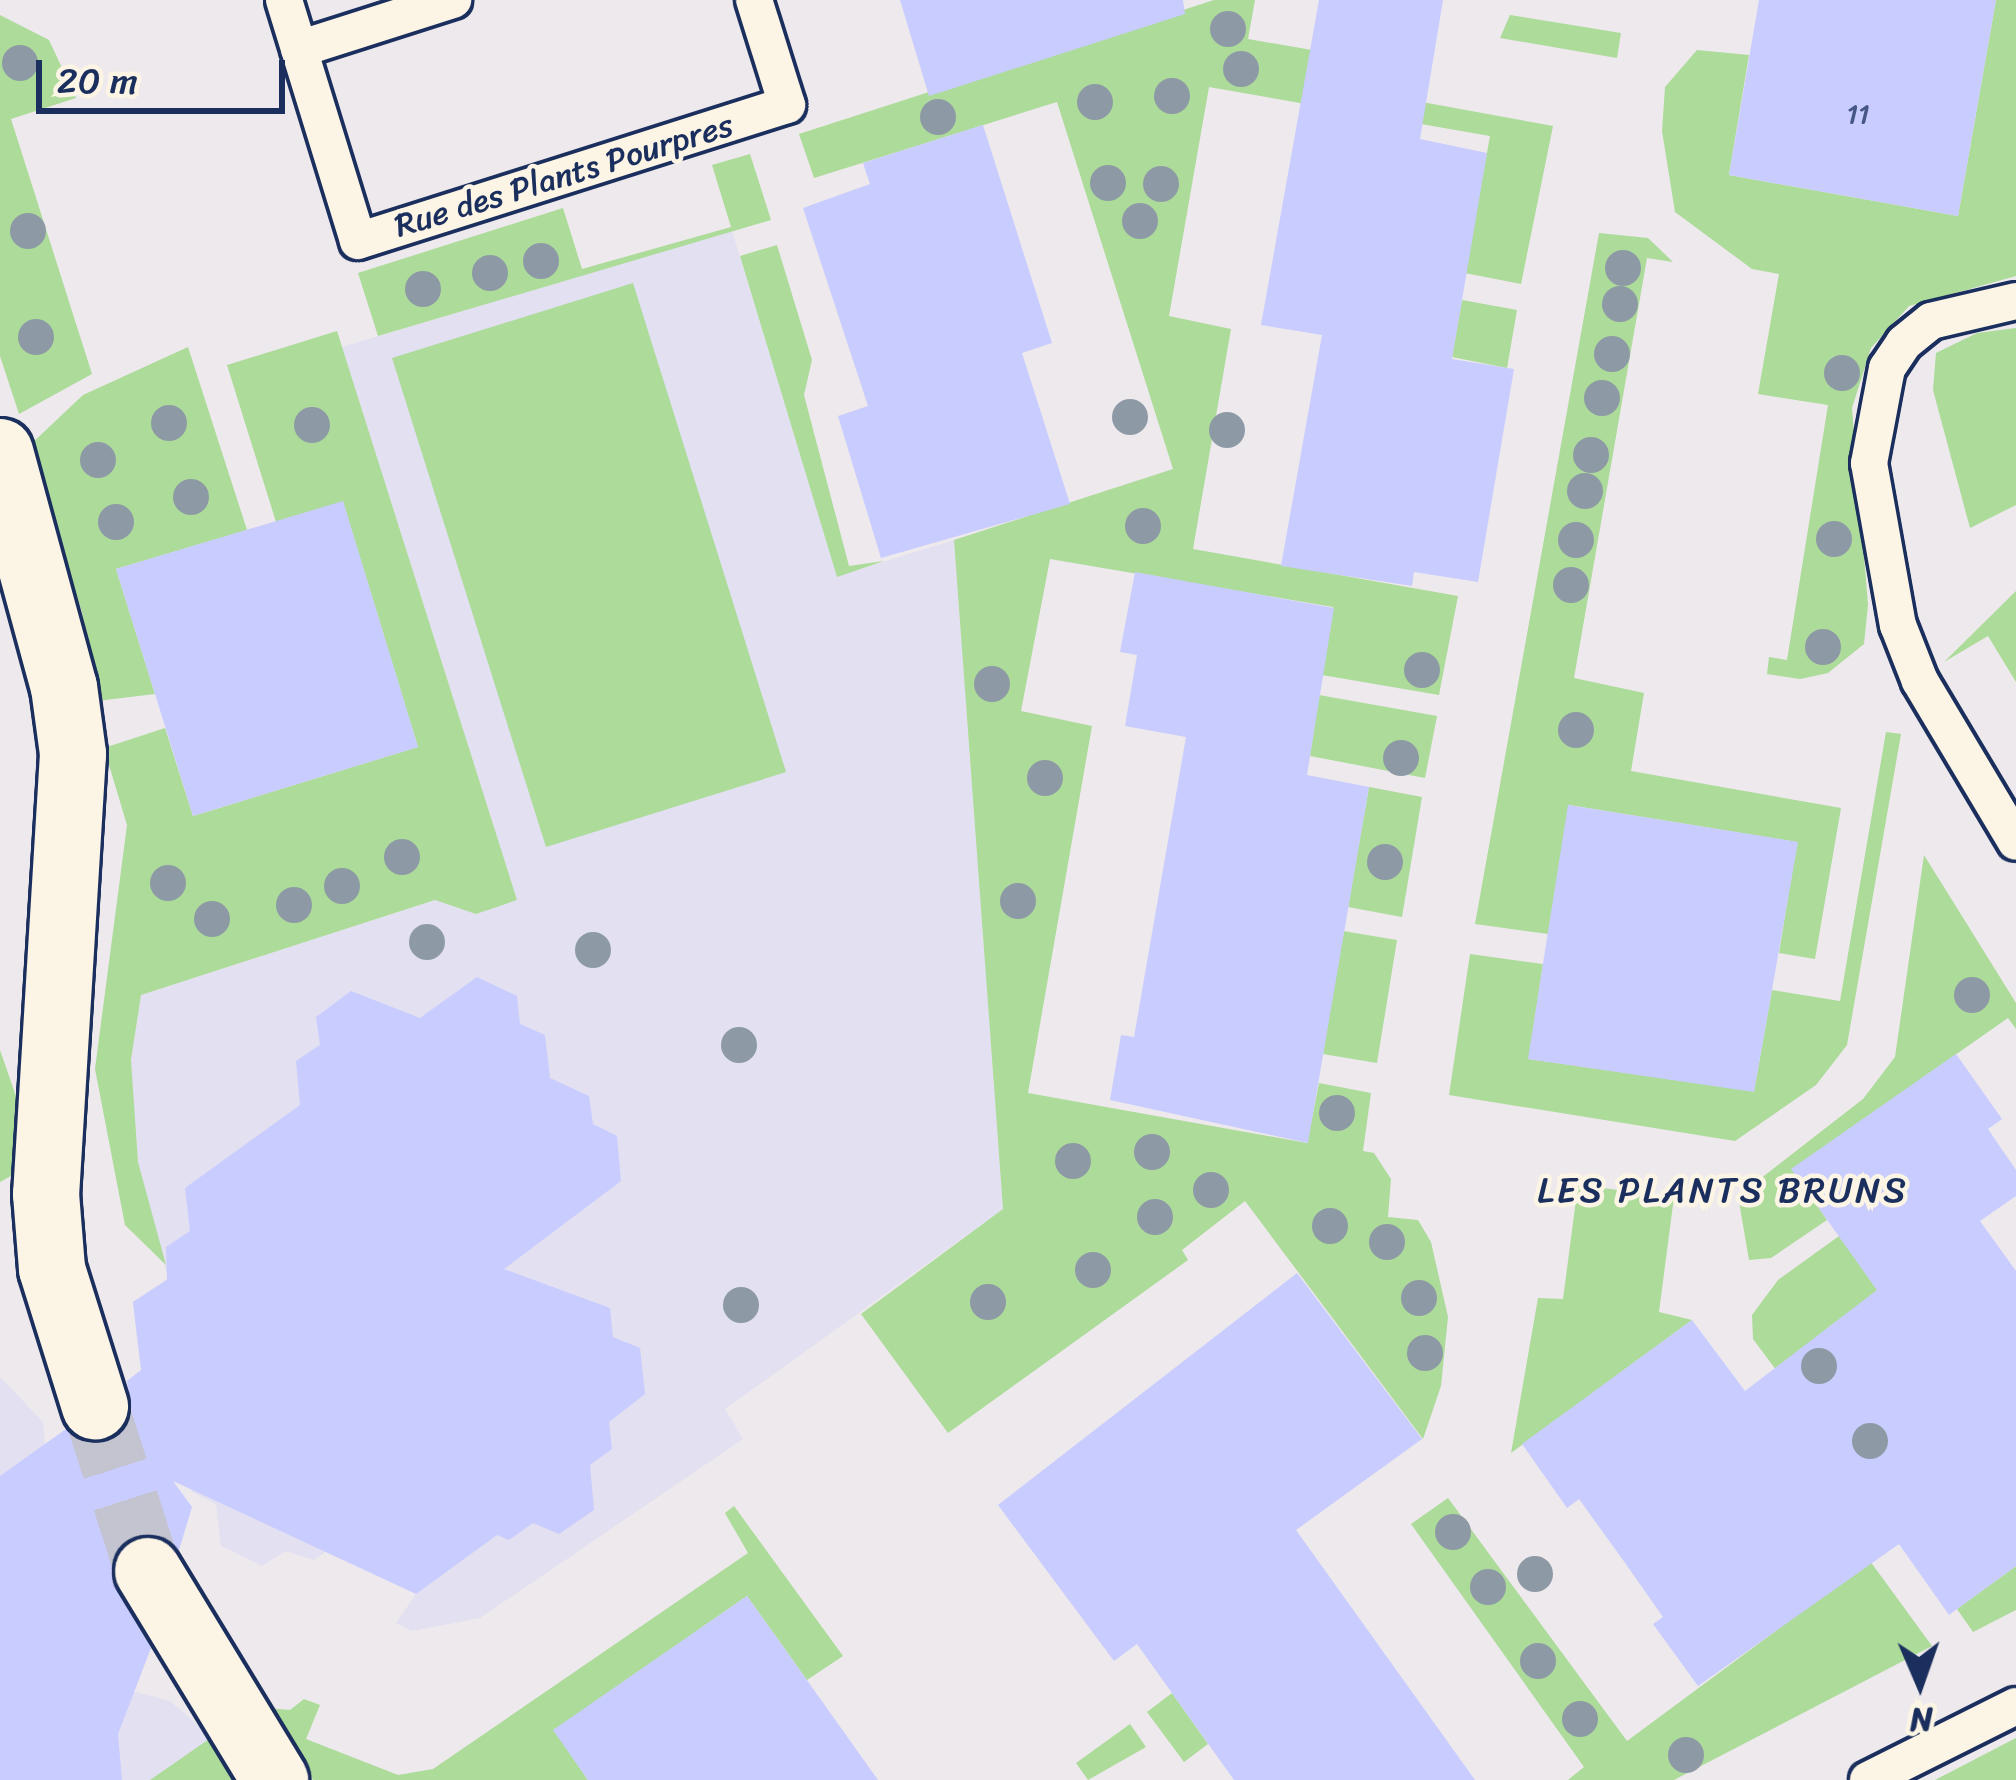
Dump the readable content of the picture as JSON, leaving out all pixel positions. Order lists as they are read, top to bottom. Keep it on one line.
{"streets":{"lane":["Rue des Plants Pourpres"]},"districts":["LES PLANTS BRUNS"],"house_numbers":["11"],"scale_bar":"20 m","north":"bottom"}
